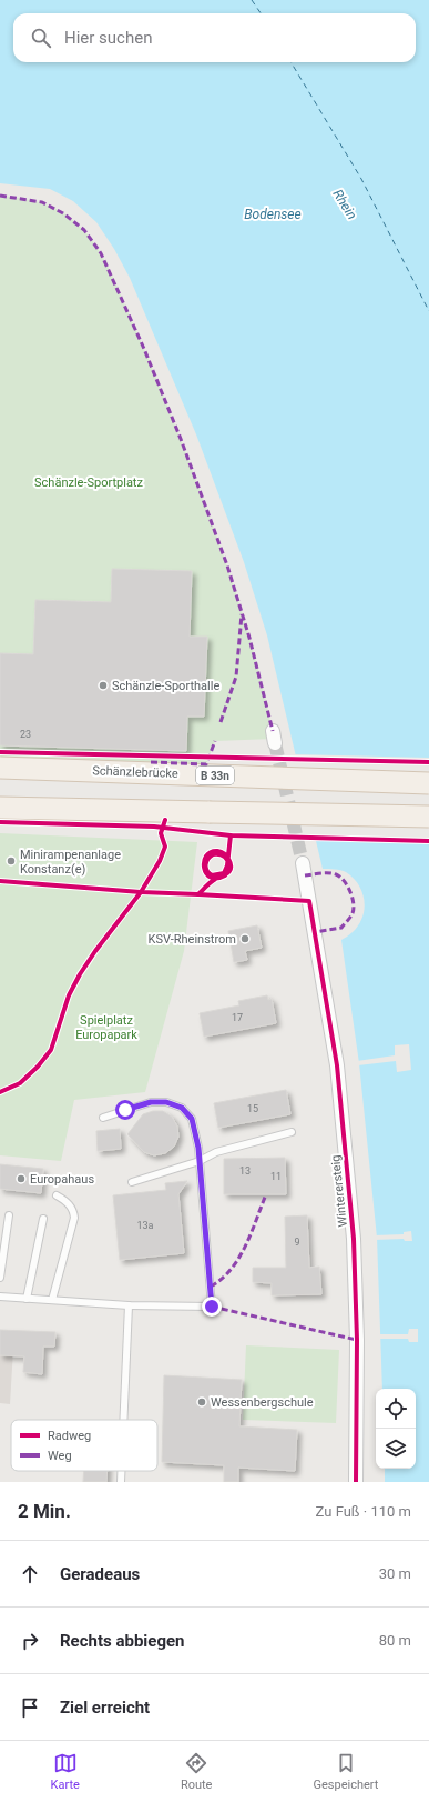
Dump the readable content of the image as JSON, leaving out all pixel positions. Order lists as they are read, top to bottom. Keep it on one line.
{"streets":{"main road":["Schänzlebrücke","B 33n"],"street":["Winterersteig"]},"water":["Rhein","Bodensee"],"parks":["Schänzle-Sportplatz","Spielplatz Europapark"],"places":["Schänzle-Sporthalle","Minirampenanlage Konstanz(e)","KSV-Rheinstrom","Europahaus","Wessenbergschule"],"house_numbers":["23","17","15","13","11","13a","9"],"legend":["Radweg","Weg"],"page":{"search":"Hier suchen","heading":["2 Min.","Zu Fuß · 110 m"],"list":[["Geradeaus","30 m"],["Rechts abbiegen","80 m"],"Ziel erreicht"],"nav":["Karte","Route","Gespeichert"]}}
